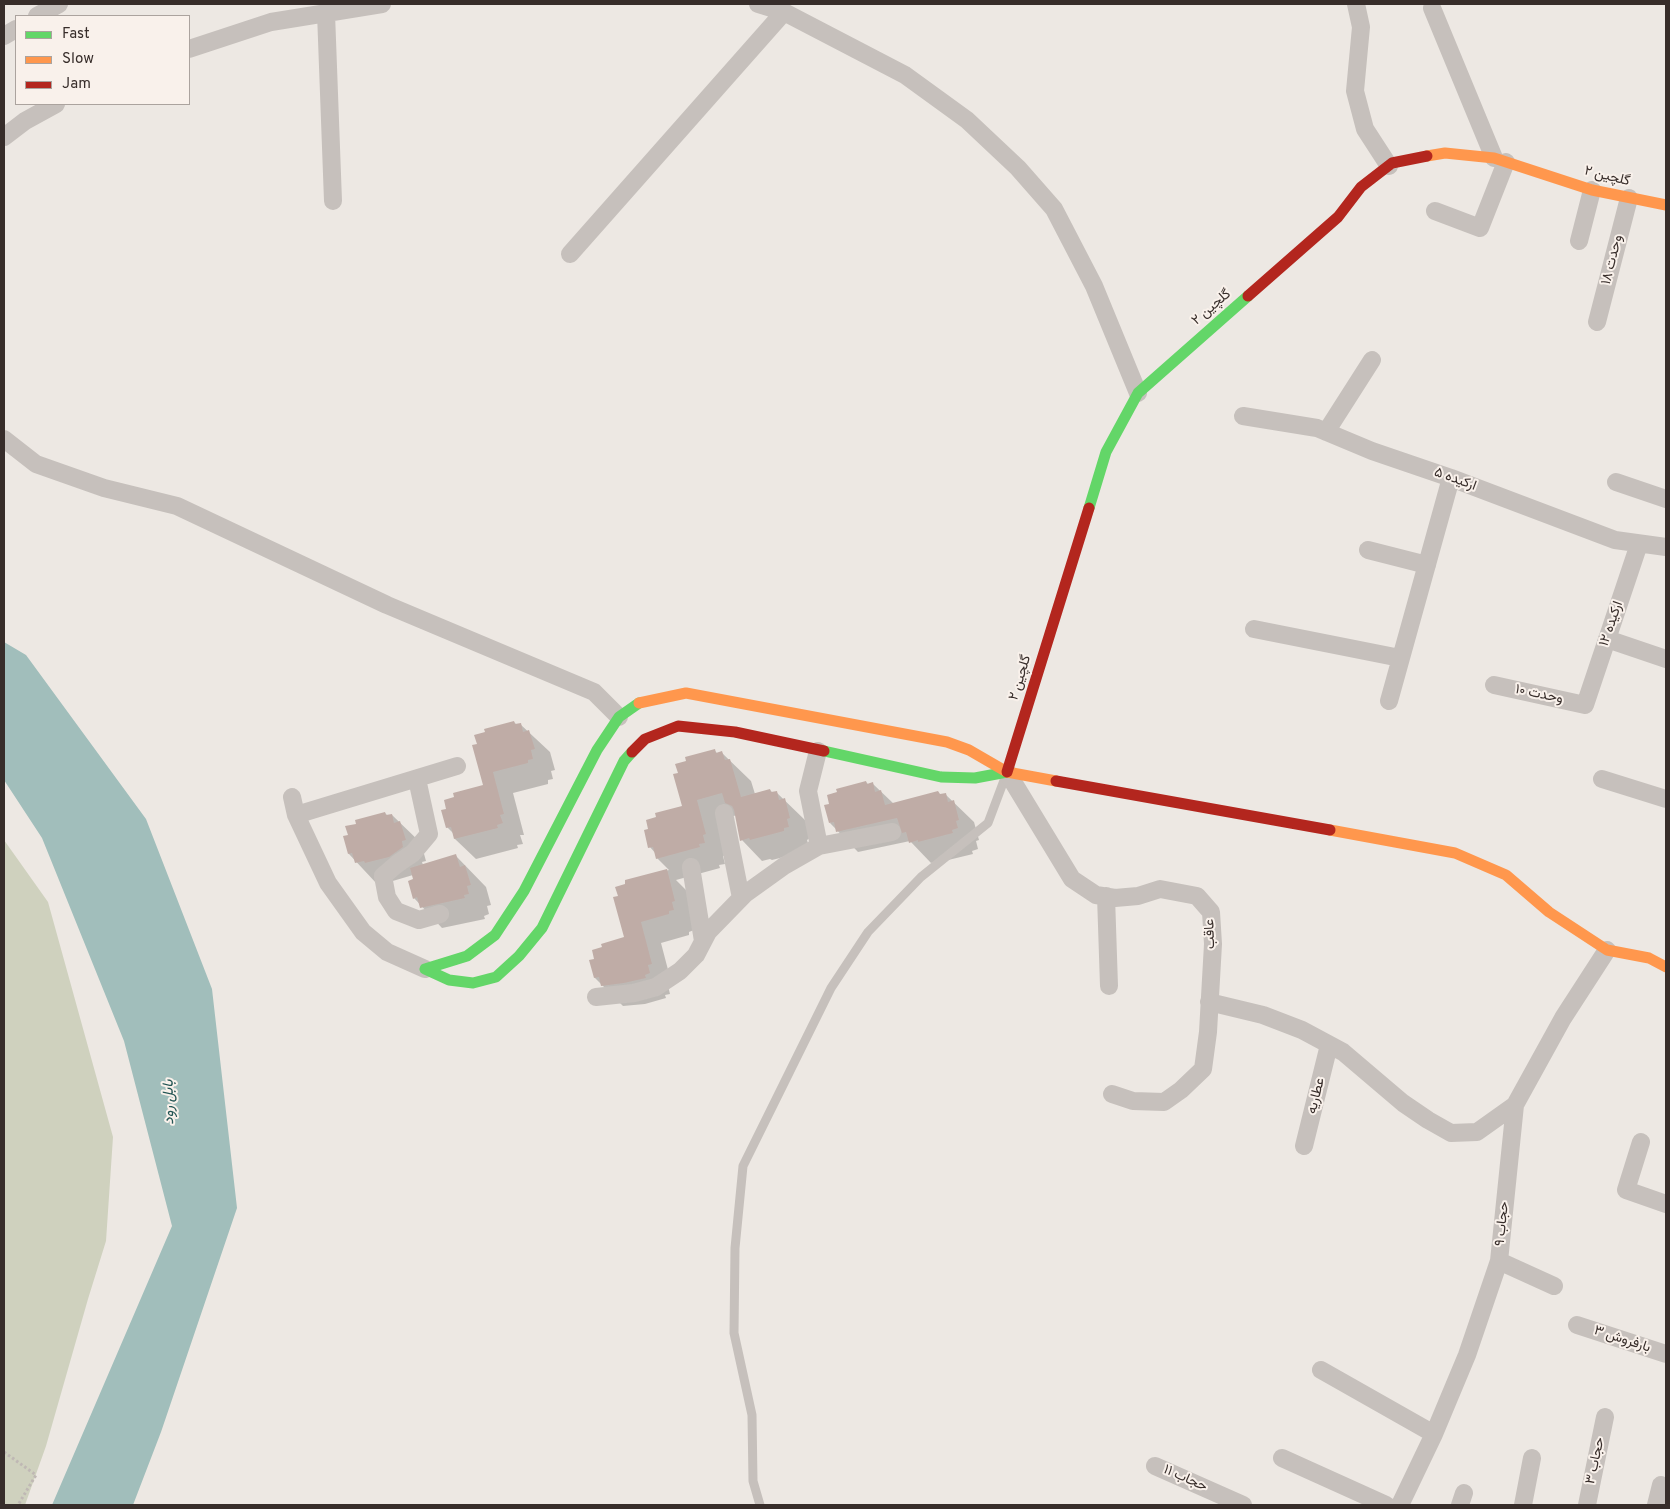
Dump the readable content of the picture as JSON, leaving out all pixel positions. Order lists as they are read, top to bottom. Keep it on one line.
{"streets":{"street":["گلچین ۲","وحدت ۱۸","ارکیده ۵","ارکیده ۱۲","وحدت ۱۰","عاقب","عطاریه","حجاب ۹","بارفروش ۳","حجاب ۳","حجاب ۱۱"]},"crossings":[["گلچین ۲","وحدت ۱۸"],["گلچین ۲","عاقب"],["ارکیده ۵","ارکیده ۱۲"],["ارکیده ۱۲","وحدت ۱۰"]],"water":["بابل رود"],"legend":["Fast","Slow","Jam"]}
